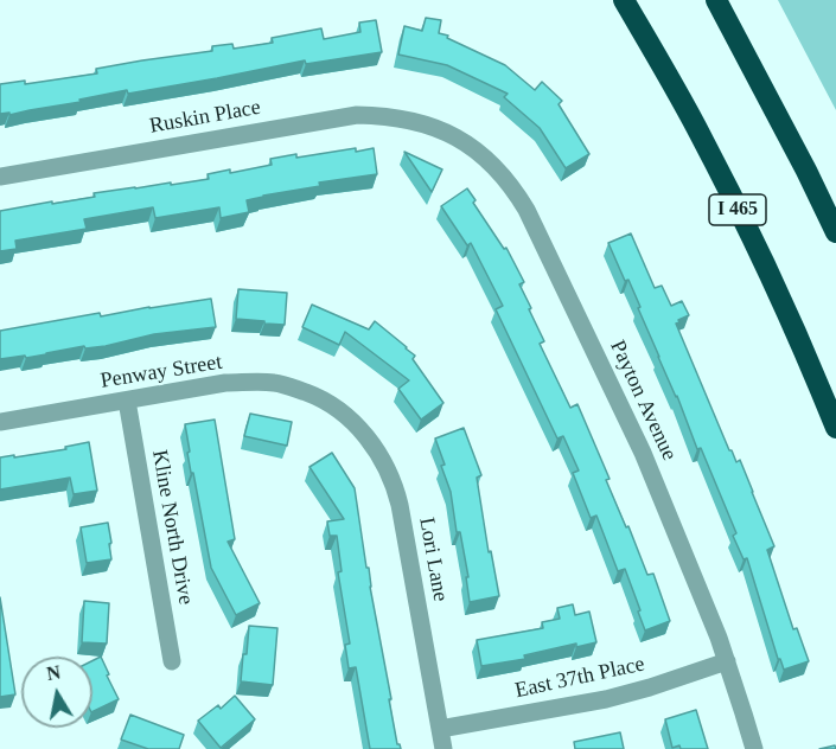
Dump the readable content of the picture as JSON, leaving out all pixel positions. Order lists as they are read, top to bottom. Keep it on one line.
{"streets":{"highway":["I 465"],"street":["Ruskin Place","Penway Street","Payton Avenue","Kline North Drive","Lori Lane","East 37th Place"]},"crossings":[["Ruskin Place","Payton Avenue"],["Penway Street","Kline North Drive"],["Penway Street","Lori Lane"],["Payton Avenue","East 37th Place"],["Lori Lane","East 37th Place"]],"north":"top"}
